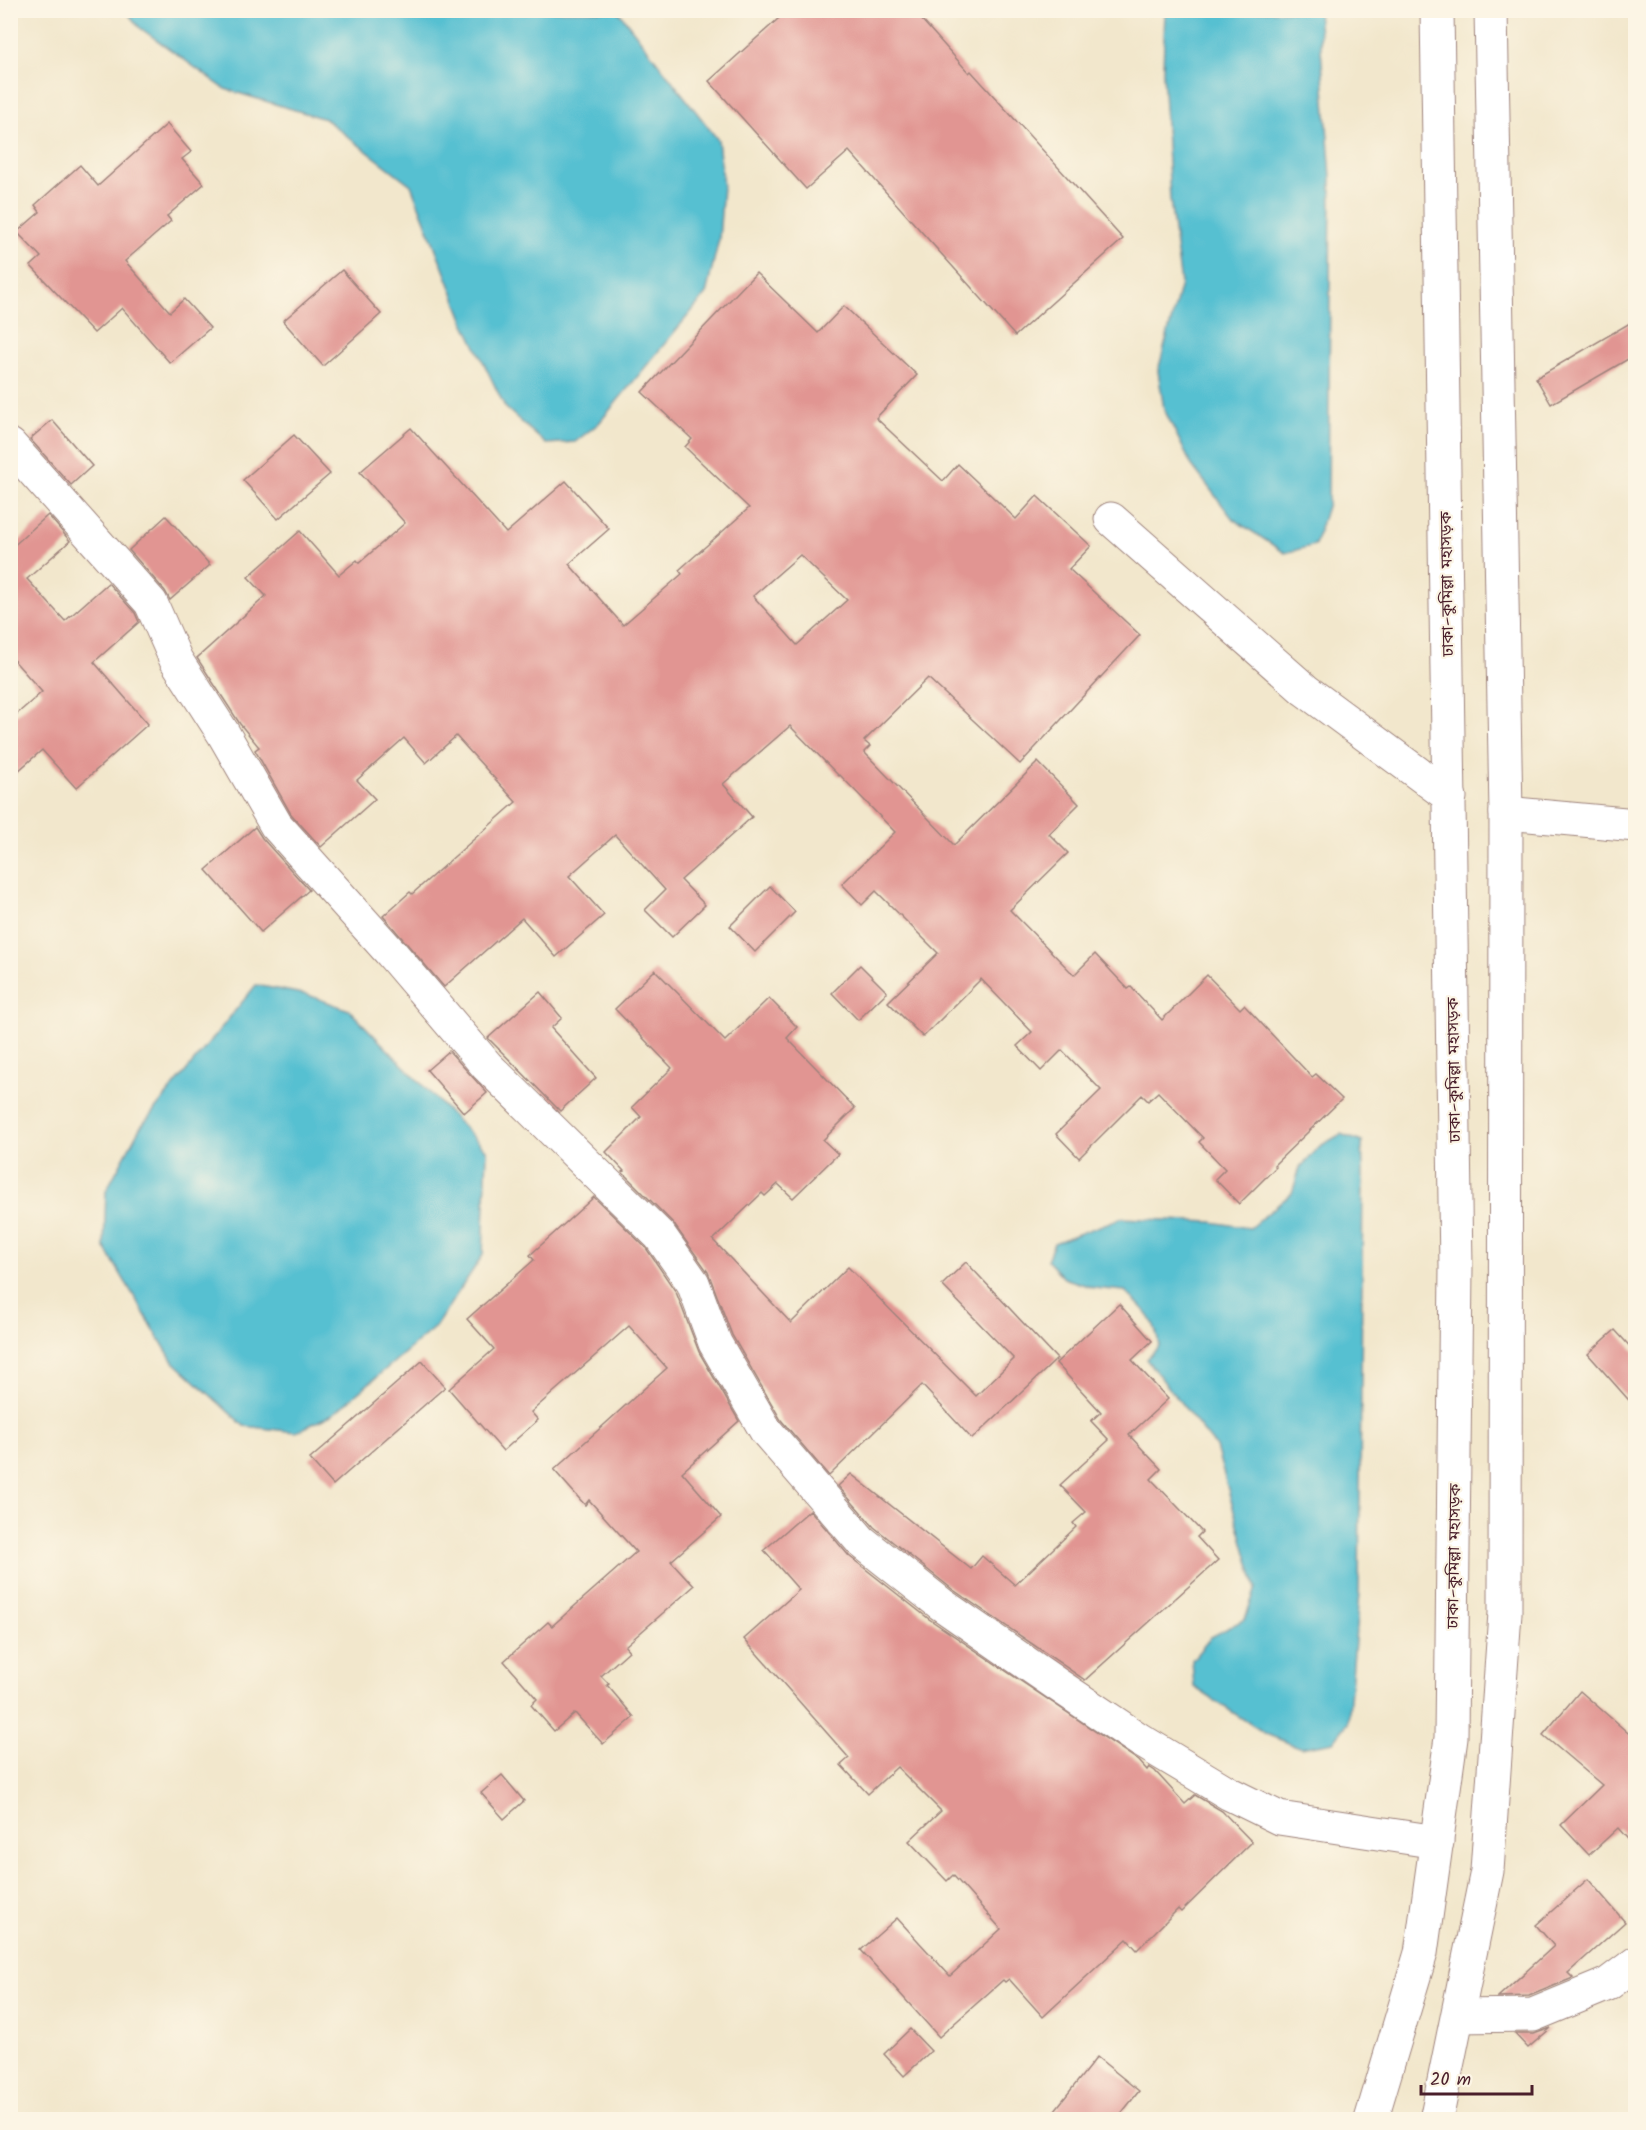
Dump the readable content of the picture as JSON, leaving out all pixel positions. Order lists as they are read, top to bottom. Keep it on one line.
{"streets":{"main road":["ঢাকা–কুমিল্লা মহাসড়ক"]},"scale_bar":"20 m"}
